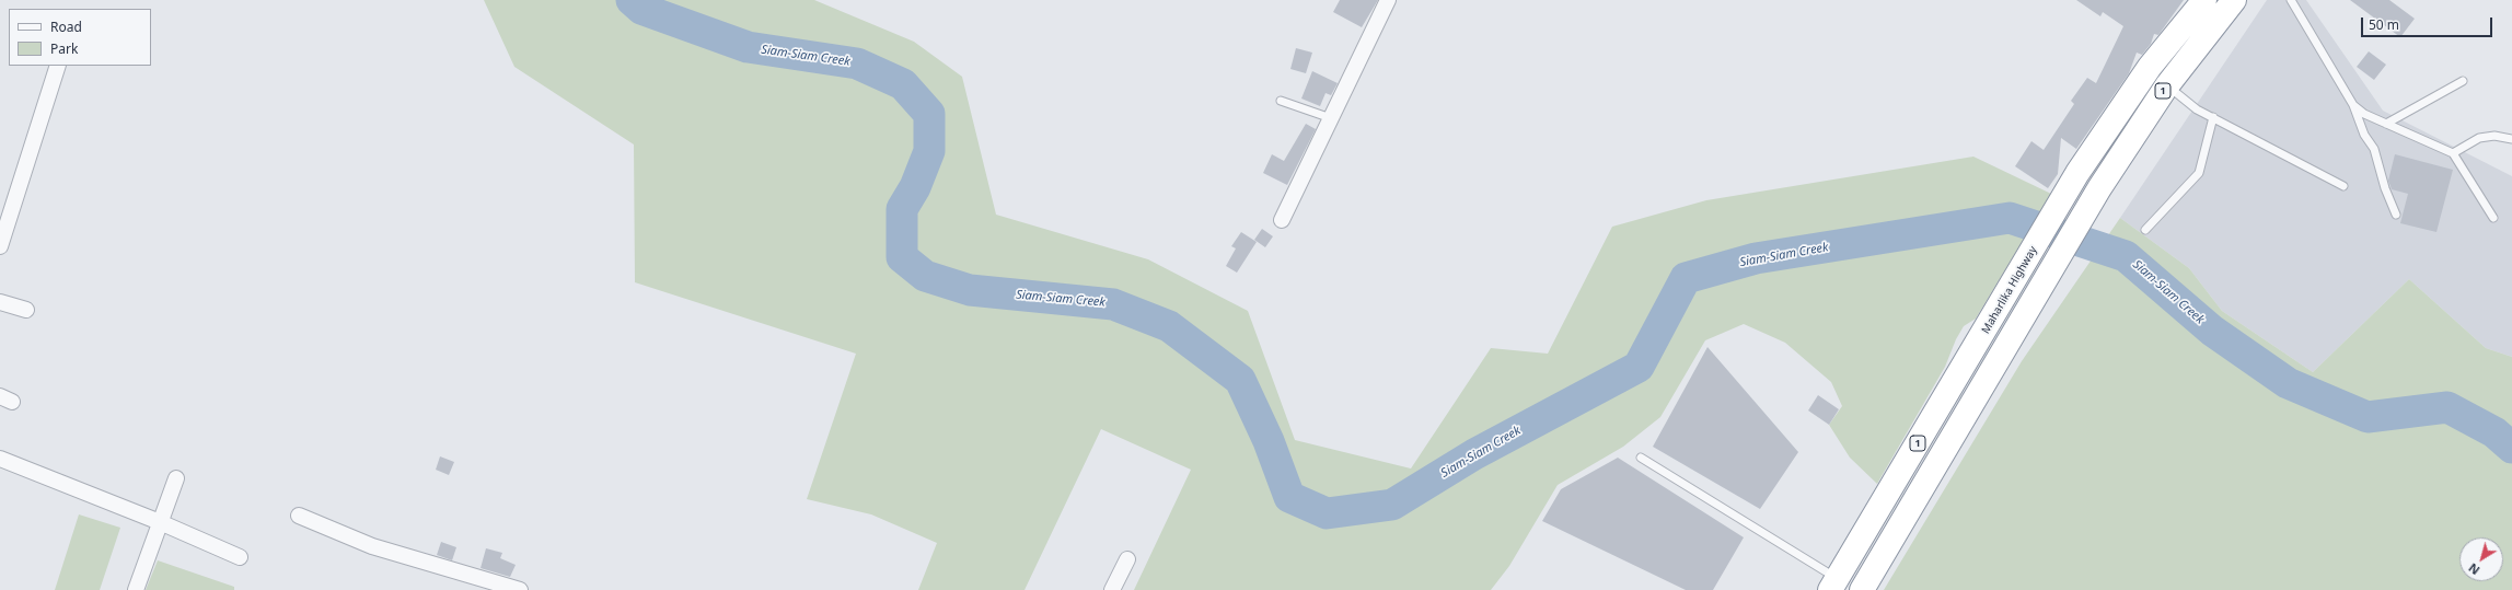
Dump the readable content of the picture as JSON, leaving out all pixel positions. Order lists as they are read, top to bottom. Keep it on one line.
{"streets":{"highway":["1","Maharlika Highway"]},"water":["Siam-Siam Creek"],"legend":["Road","Park"],"scale_bar":"50 m","north":"bottom left"}
